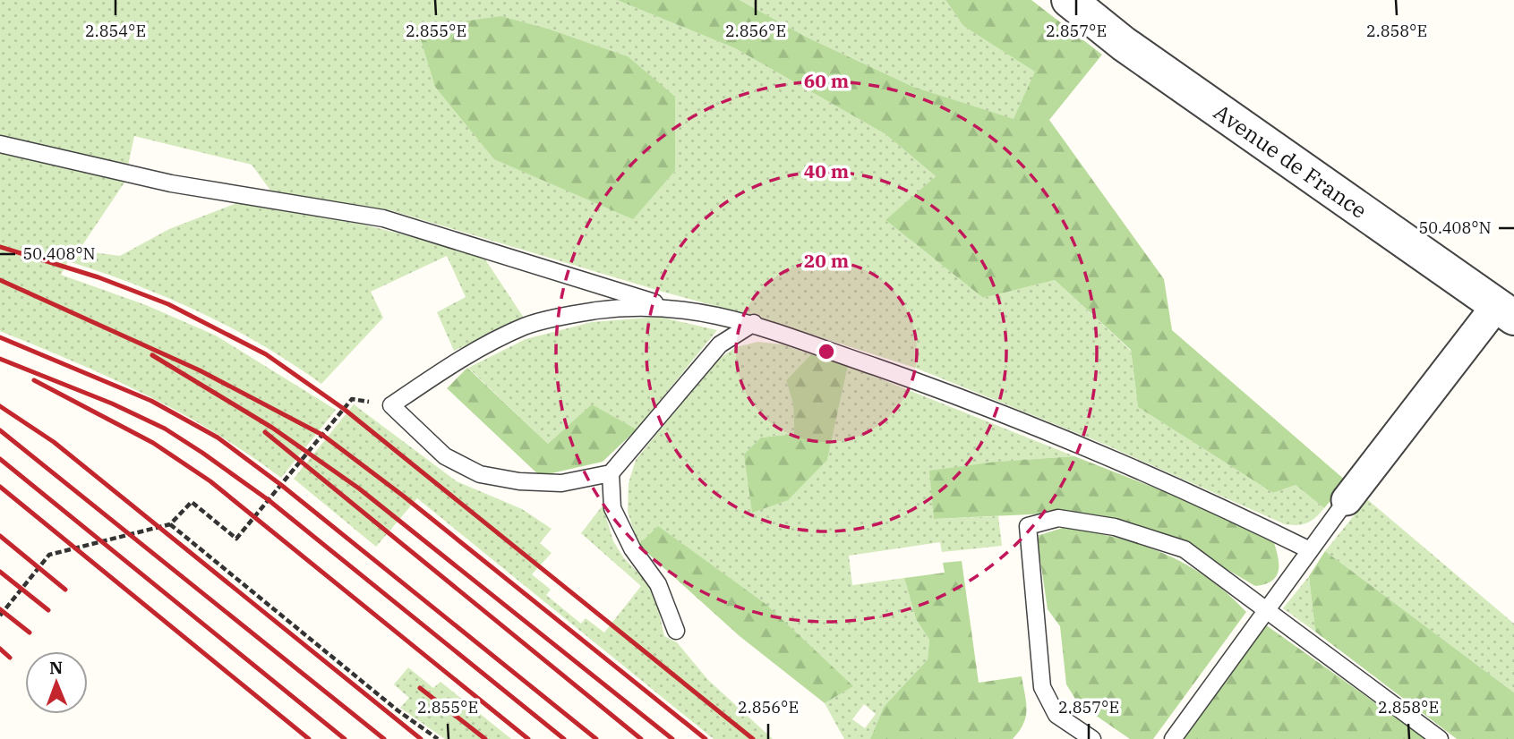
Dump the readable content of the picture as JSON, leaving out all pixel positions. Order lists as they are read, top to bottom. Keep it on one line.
{"streets":{"street":["Avenue de France"]},"north":"top","coordinates":["2.854°E","2.855°E","2.856°E","2.857°E","2.858°E","50.408°N"],"rings":["60 m","40 m","20 m"]}
